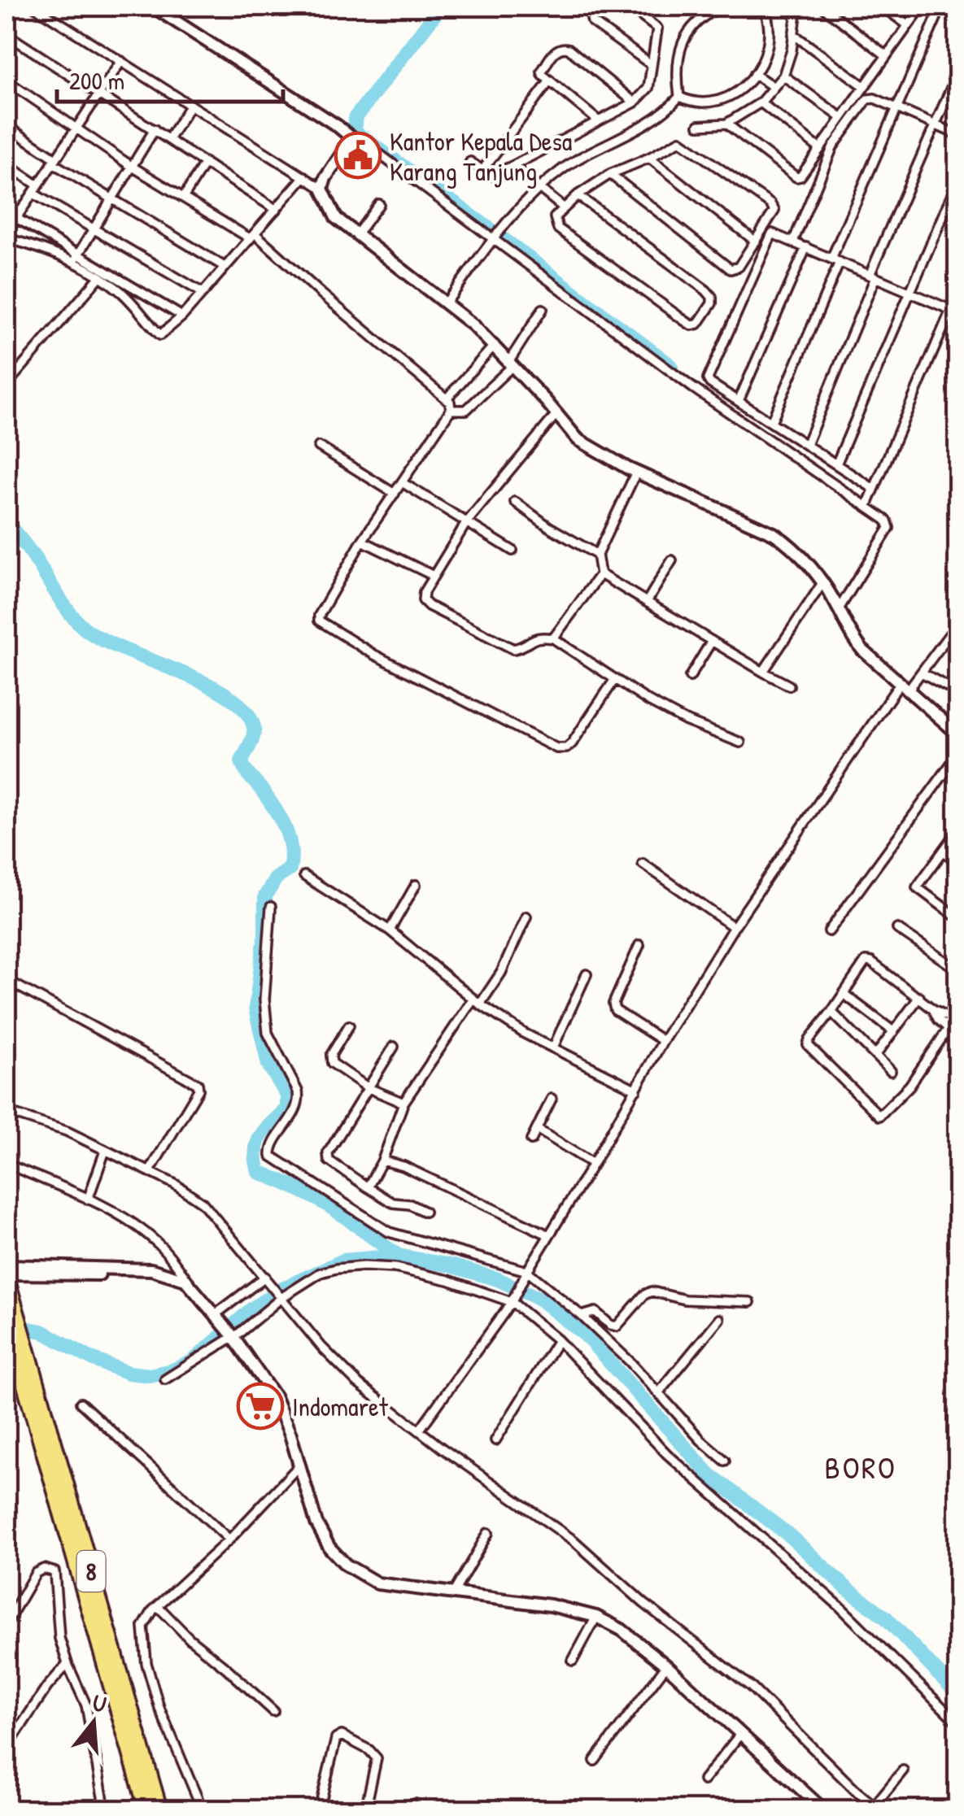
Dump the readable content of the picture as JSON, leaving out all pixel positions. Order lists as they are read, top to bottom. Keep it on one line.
{"streets":{"highway":["8"]},"districts":["BORO"],"places":{"public building":["Kantor Kepala Desa Karang Tanjung"],"supermarket":["Indomaret"]},"scale_bar":"200 m","north":"top"}
